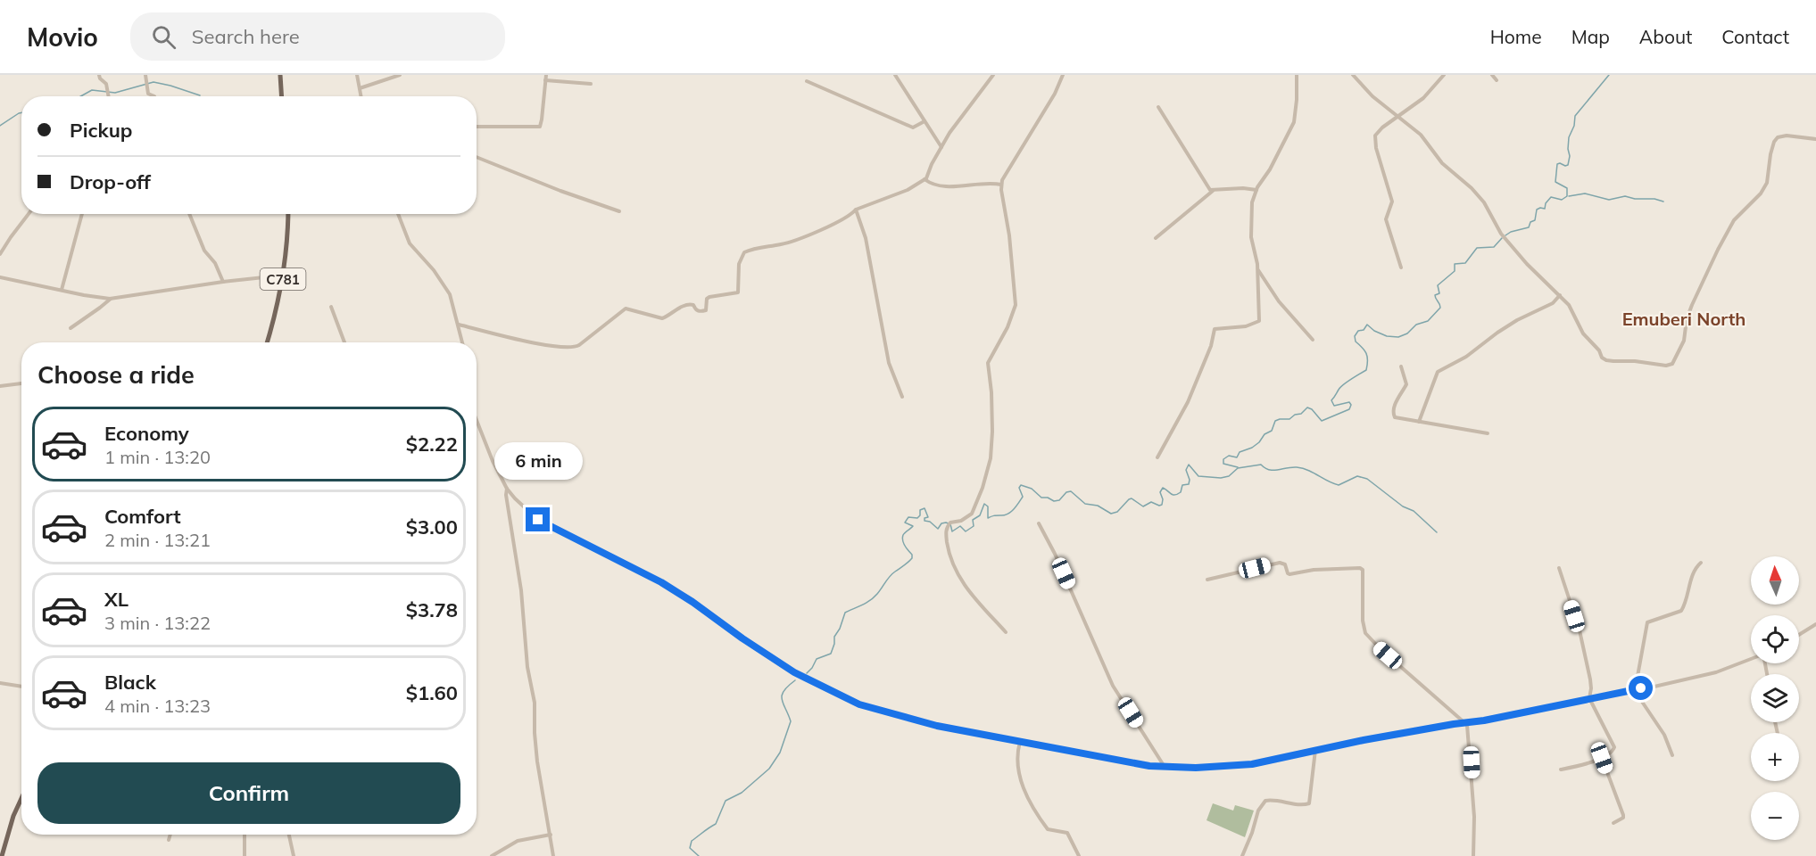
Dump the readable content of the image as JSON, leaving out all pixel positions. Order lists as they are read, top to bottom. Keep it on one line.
{"streets":{"main road":["C781"]},"districts":["Emuberi North"],"north":"top","page":{"header":"Movio","search":"Search here","nav":["Home","Map","About","Contact"],"banner":["Pickup","Drop-off"],"heading":"Choose a ride","list":[{"name":"Economy","note":"1 min · 13:20","value":"$2.22"},{"name":"Comfort","note":"2 min · 13:21","value":"$3.00"},{"name":"XL","note":"3 min · 13:22","value":"$3.78"},{"name":"Black","note":"4 min · 13:23","value":"$1.60"}],"bubble":"6 min","map_buttons":["+","−"],"buttons":"Confirm"}}
